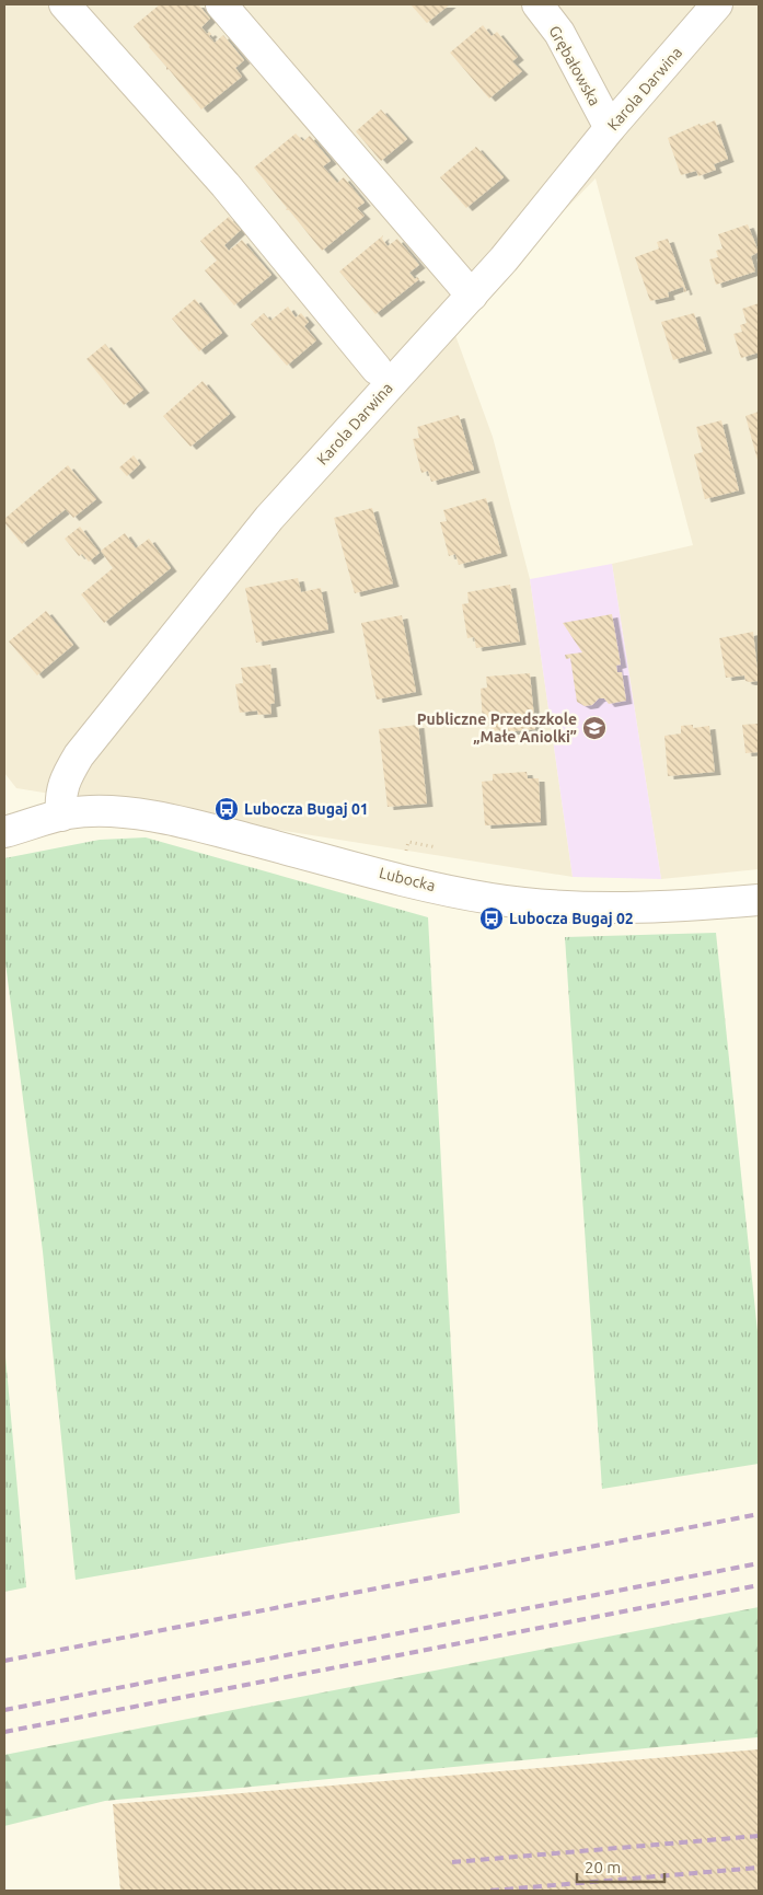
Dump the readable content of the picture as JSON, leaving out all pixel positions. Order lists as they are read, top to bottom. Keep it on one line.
{"streets":{"street":["Grębałowska","Karola Darwina","Lubocka"]},"crossings":[["Grębałowska","Karola Darwina"],["Karola Darwina","Lubocka"]],"places":{"school or university":["Publiczne Przedszkole „Małe Aniolki”"],"bus stop":["Lubocza Bugaj 01","Lubocza Bugaj 02"]},"scale_bar":"20 m"}
